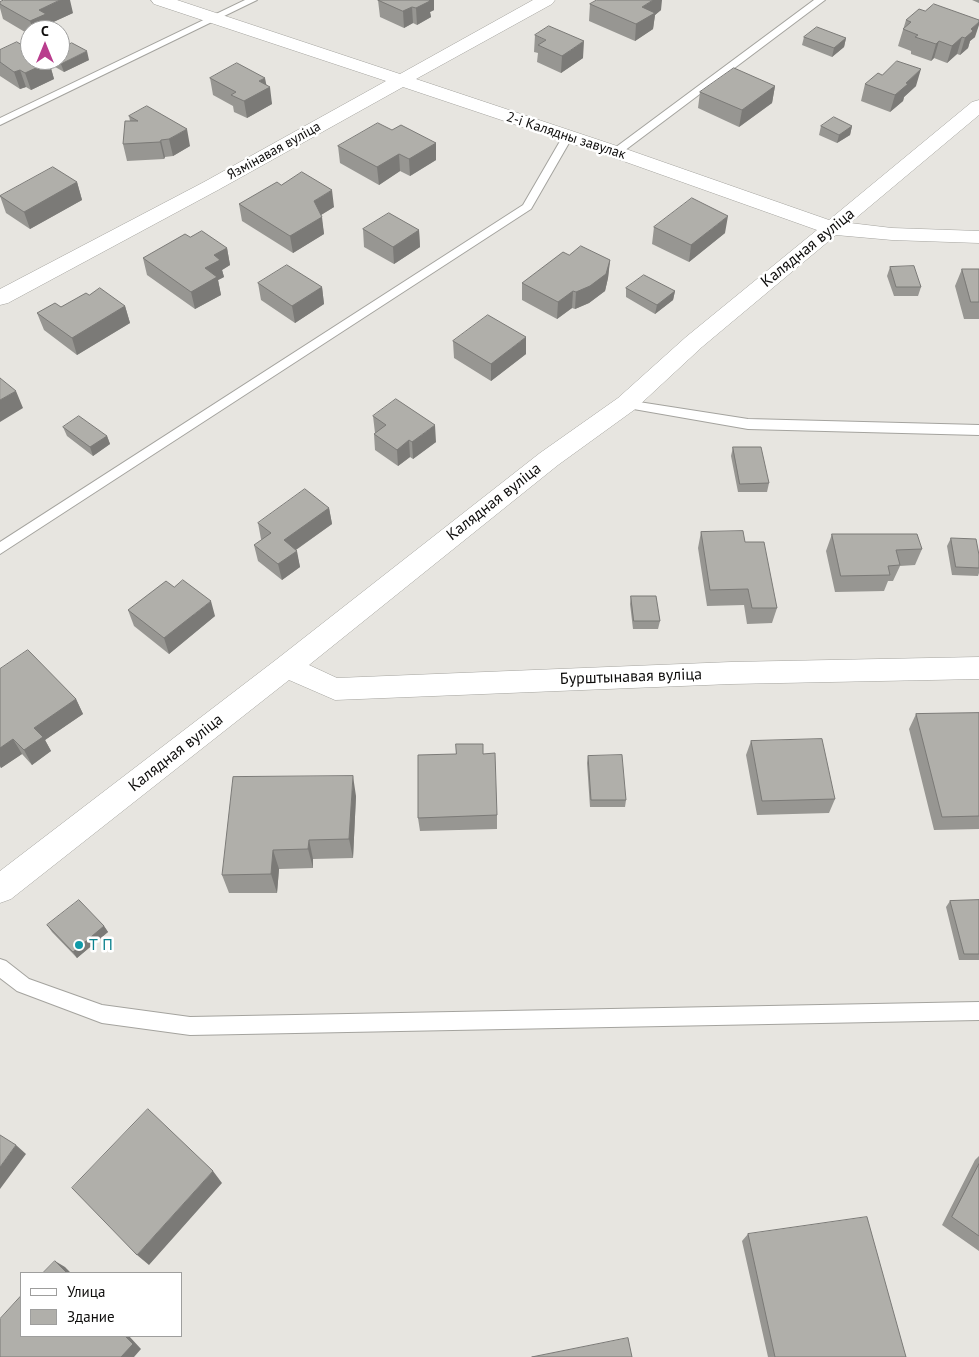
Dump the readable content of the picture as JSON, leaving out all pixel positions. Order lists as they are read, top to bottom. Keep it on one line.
{"streets":{"street":["2-і Калядны завулак","Язмінавая вуліца","Калядная вуліца","Бурштынавая вуліца"]},"crossings":[["2-і Калядны завулак","Язмінавая вуліца"],["2-і Калядны завулак","Калядная вуліца"],["Калядная вуліца","Бурштынавая вуліца"]],"places":["Т П"],"legend":["Улица","Здание"],"north":"top"}
